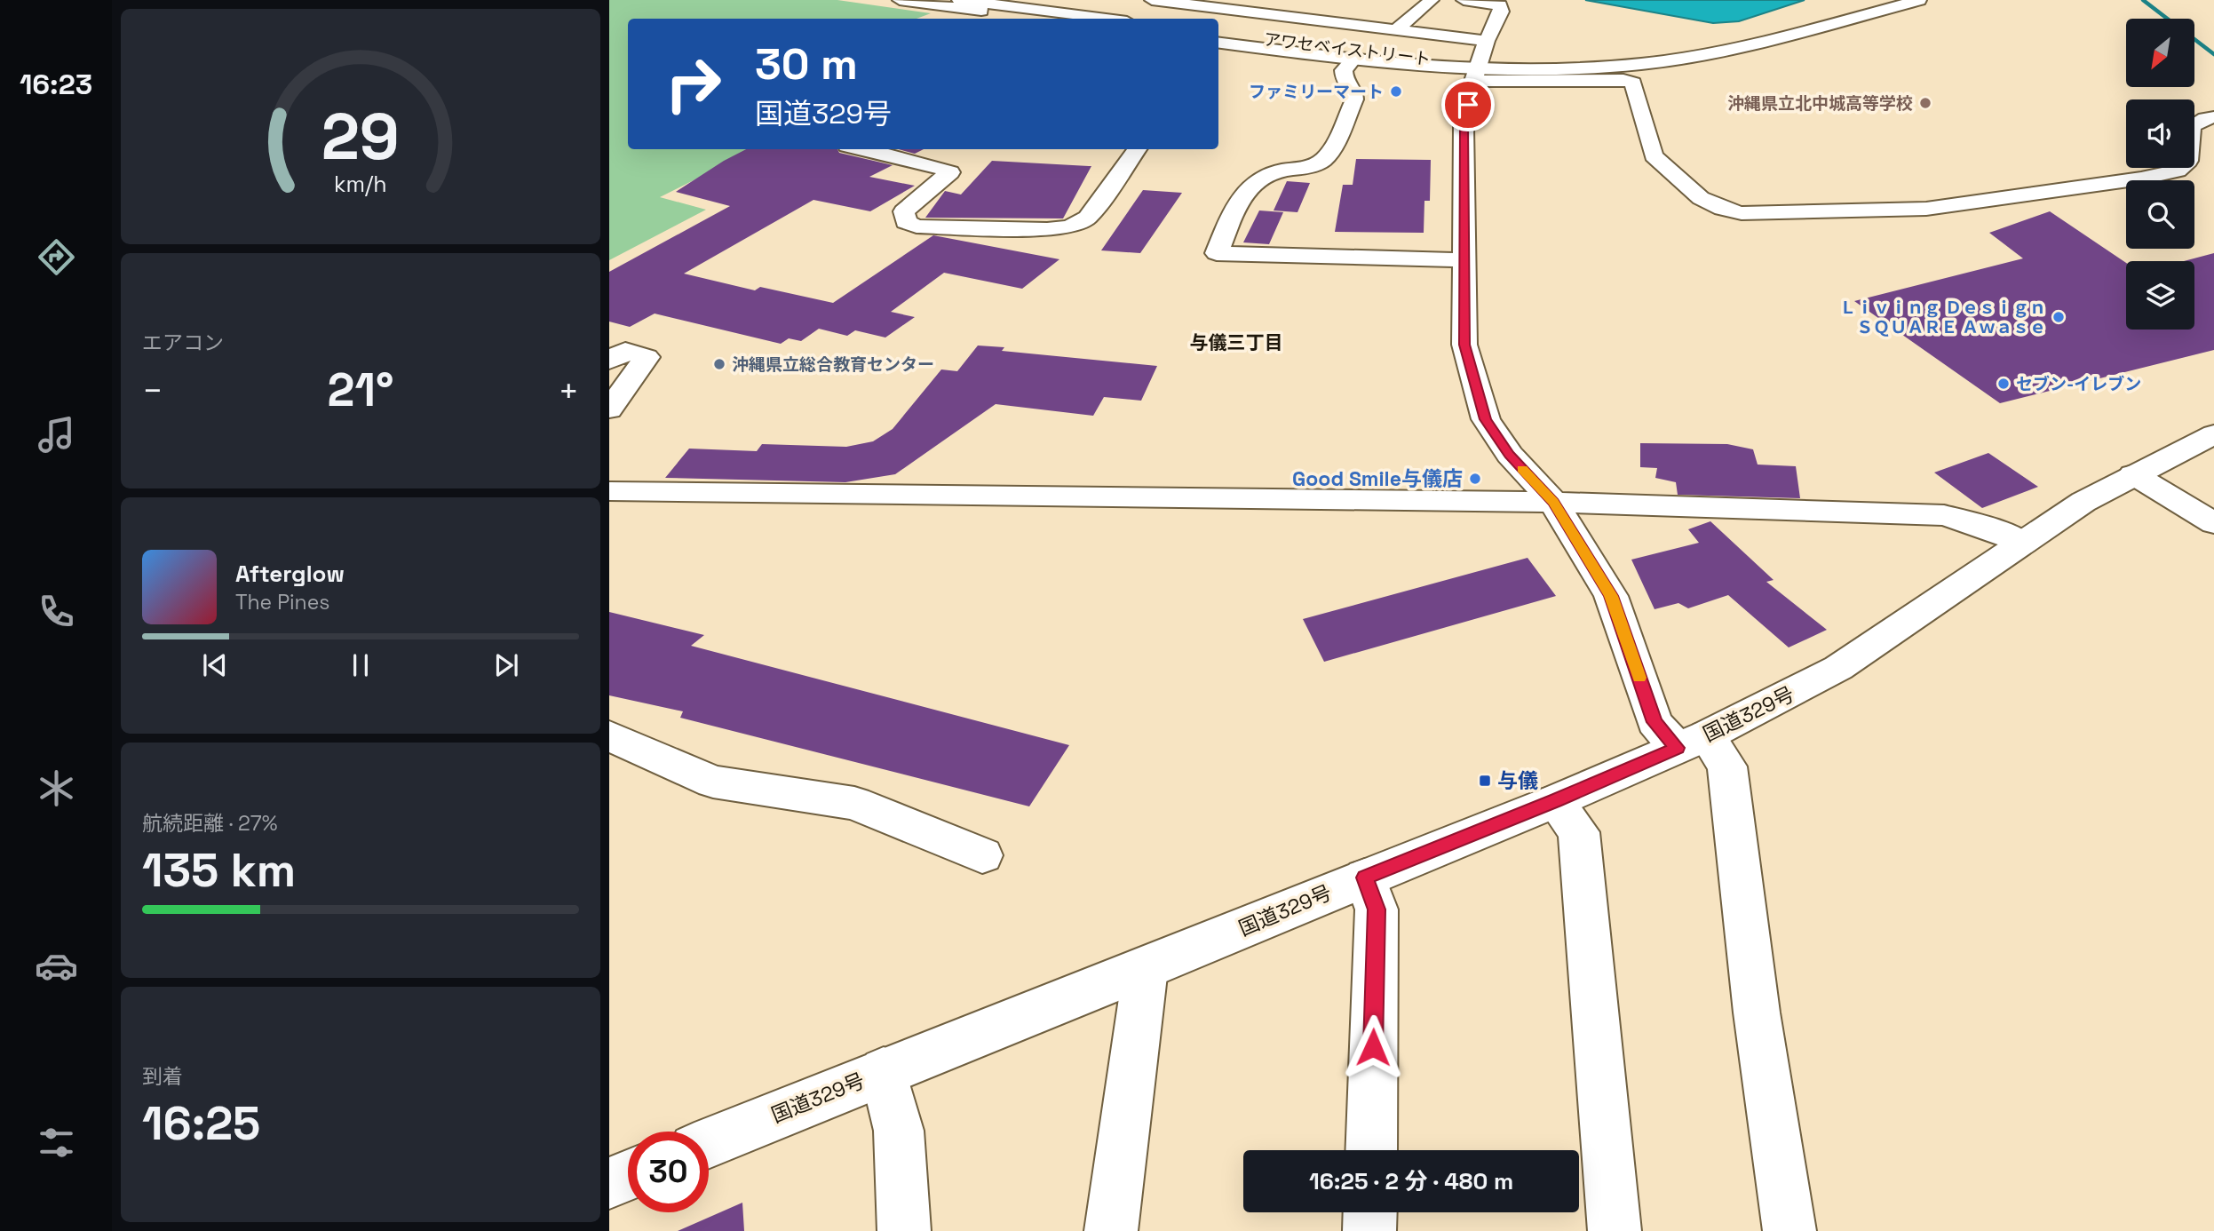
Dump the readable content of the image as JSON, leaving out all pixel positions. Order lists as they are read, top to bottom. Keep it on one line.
{"streets":{"main road":["アワセベイストリート","国道329号"]},"districts":["与儀三丁目"],"places":{"other":["ファミリーマート","沖縄県立北中城高等学校","Ｌｉｖｉｎｇ Ｄｅｓｉｇｎ ＳＱＵＡＲＥ Ａｗａｓｅ","沖縄県立総合教育センター","セブン-イレブン","Good Smile与儀店"],"transit":["与儀"]},"north":"bottom left","page":{"tabs":"16:23","turn":["30 m","国道329号"],"tile":["エアコン",["航続距離 · 27%","135 km"],["到着","16:25"]],"heat":["−","21°","+"],"song":["Afterglow","The Pines"],"limit":"30","trip":"16:25 · 2 分 · 480 m","gauge":["29","km/h"]}}
